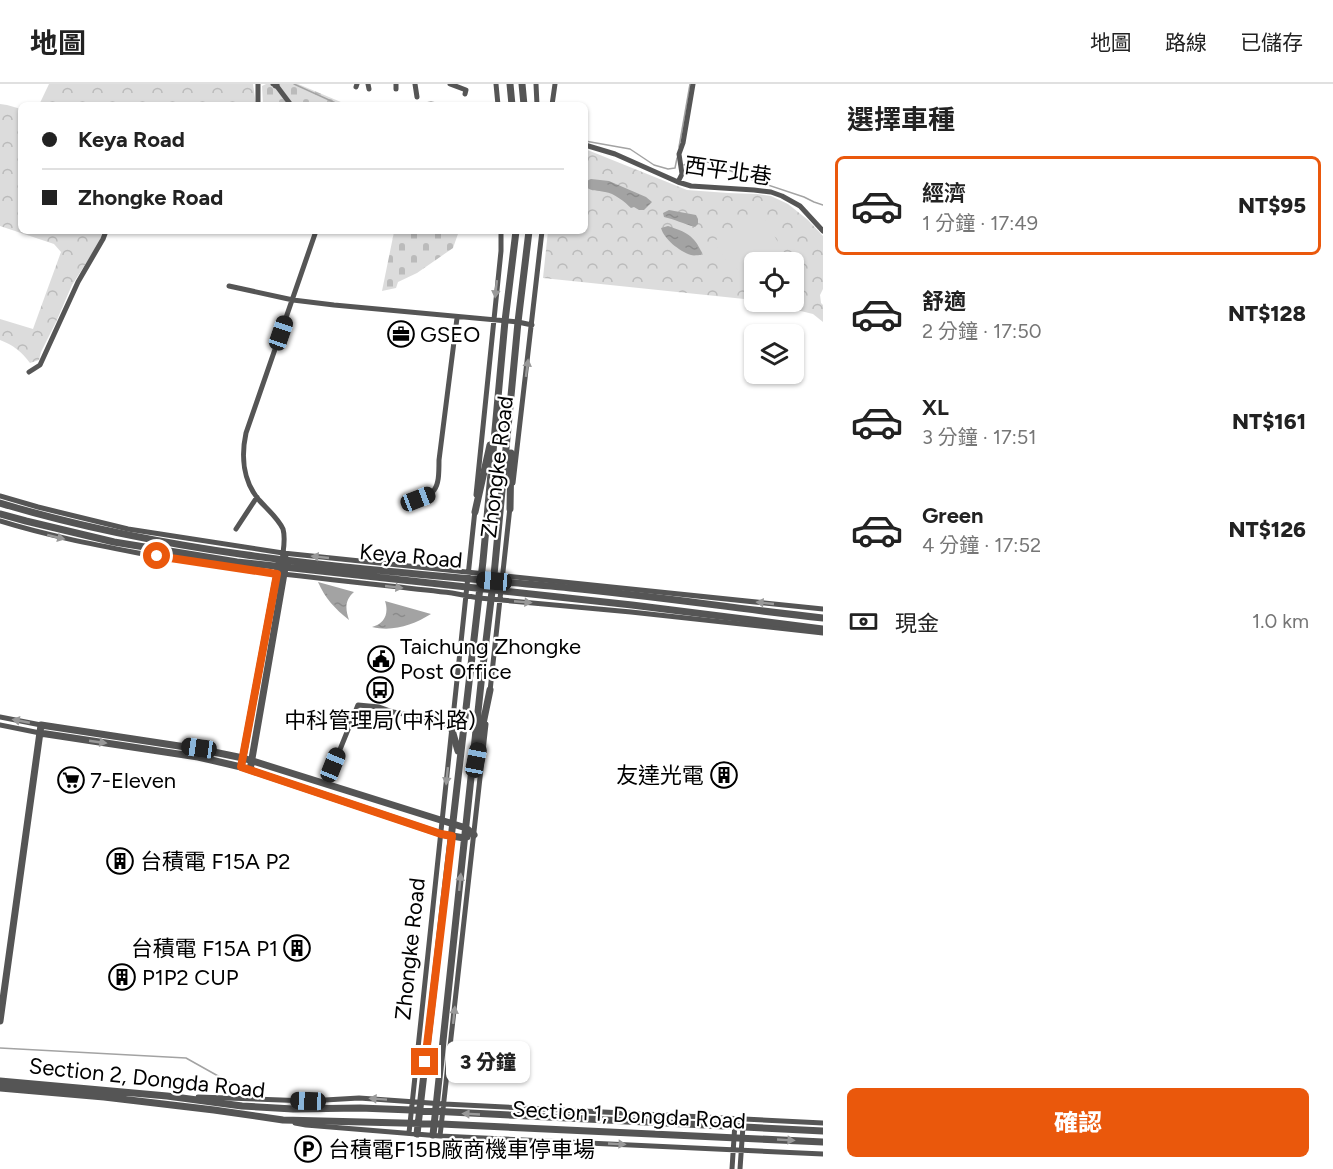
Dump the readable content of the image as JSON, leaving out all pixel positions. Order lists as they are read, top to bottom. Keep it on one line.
{"streets":{"street":["西平北巷","Zhongke Road","Keya Road","Section 2, Dongda Road","Section 1, Dongda Road"]},"crossings":[["Zhongke Road","Keya Road"],["Zhongke Road","Section 2, Dongda Road"],["Zhongke Road","Section 1, Dongda Road"],["Section 2, Dongda Road","Section 1, Dongda Road"]],"places":{"office":["GSEO"],"public building":["Taichung Zhongke Post Office"],"bus stop":["中科管理局(中科路)"],"building":["友達光電","台積電 F15A P2","台積電 F15A P1","P1P2 CUP"],"supermarket":["7-Eleven"],"parking":["台積電F15B廠商機車停車場"]},"page":{"header":"地圖","nav":["地圖","路線","已儲存"],"heading":"選擇車種","banner":["Keya Road","Zhongke Road"],"list":[{"name":"經濟","note":"1 分鐘 · 17:49","value":"NT$95"},{"name":"舒適","note":"2 分鐘 · 17:50","value":"NT$128"},{"name":"XL","note":"3 分鐘 · 17:51","value":"NT$161"},{"name":"Green","note":"4 分鐘 · 17:52","value":"NT$126"}],"pay":["現金","1.0 km"],"bubble":"3 分鐘","buttons":"確認"}}
